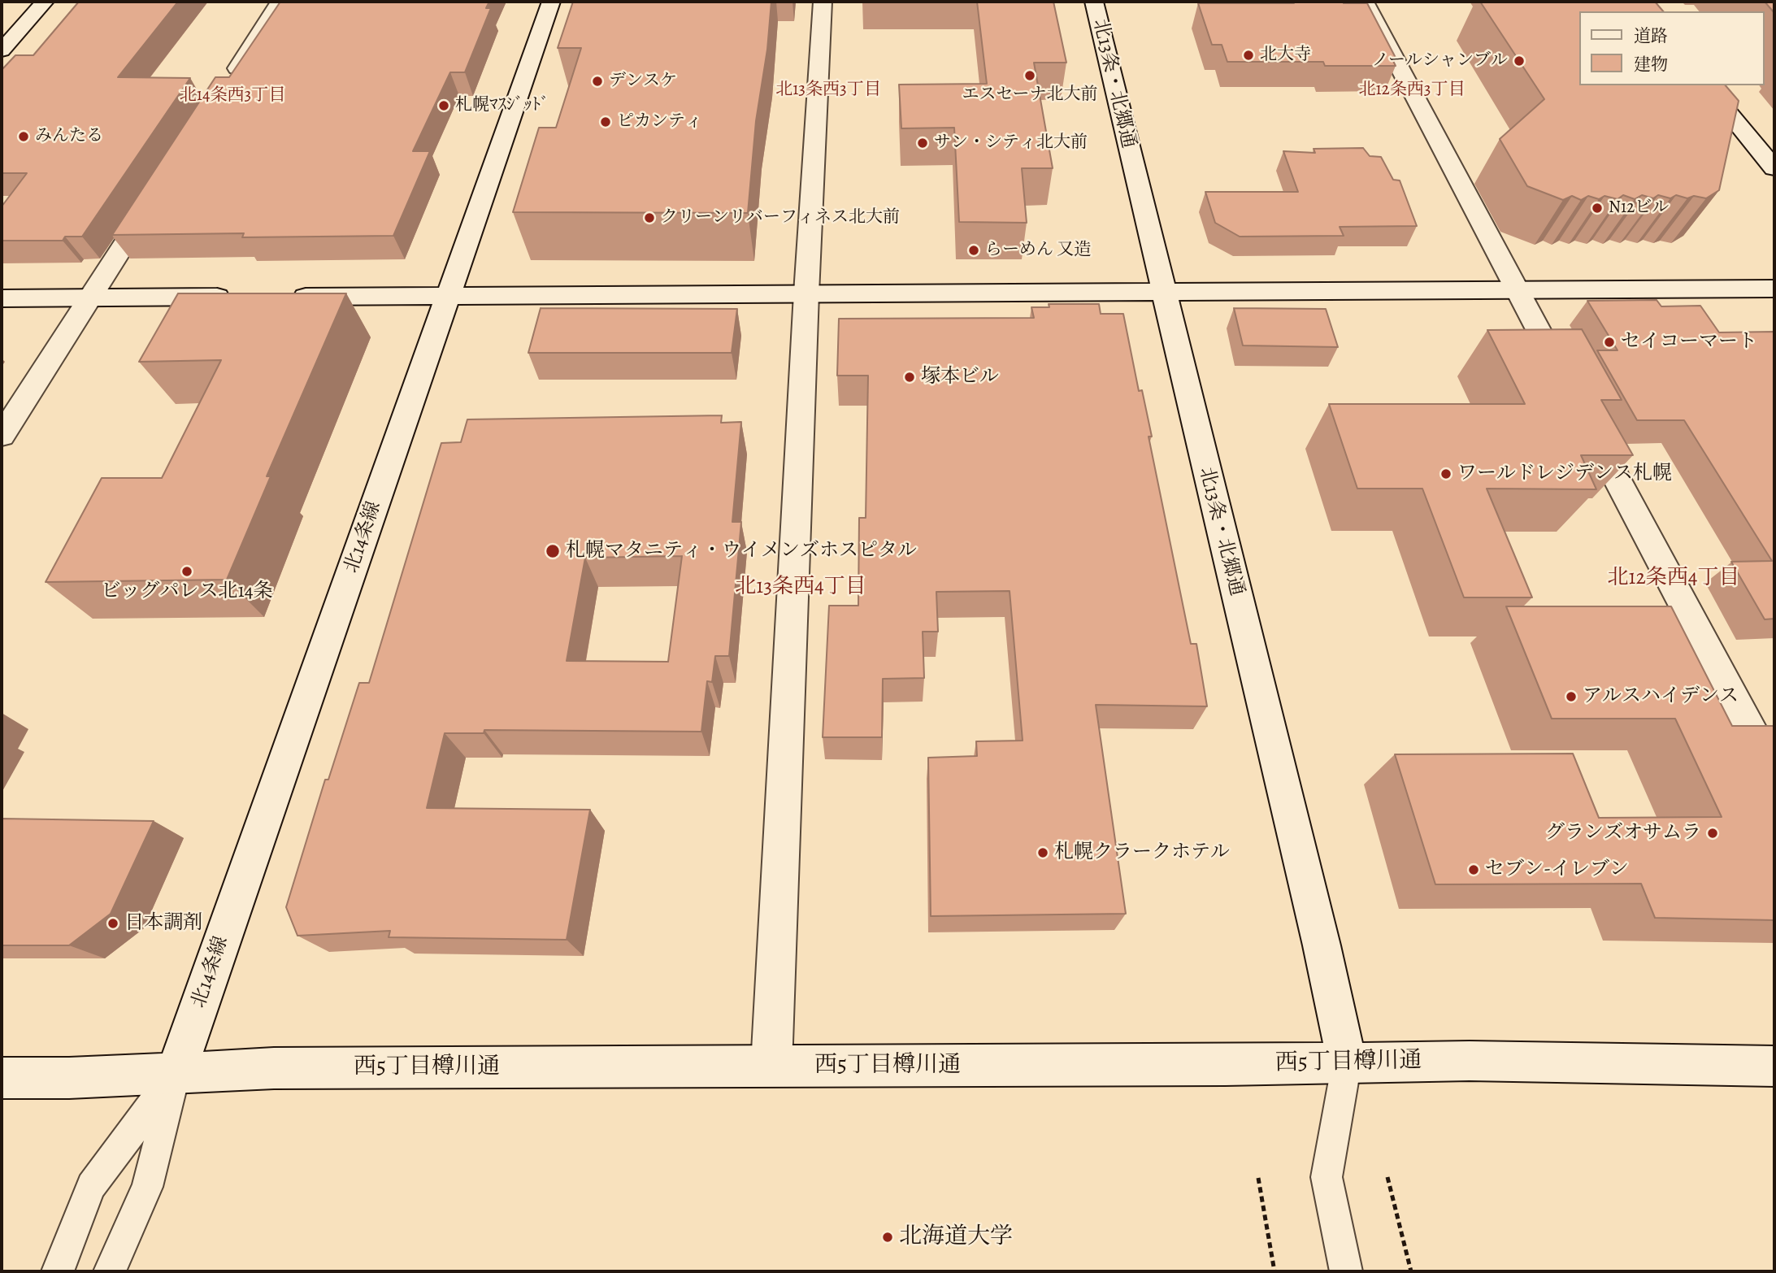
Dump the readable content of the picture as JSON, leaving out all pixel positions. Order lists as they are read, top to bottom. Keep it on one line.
{"streets":{"street":["北13条・北郷通","北14条線","西5丁目樽川通"]},"crossings":[["北13条・北郷通","西5丁目樽川通"],["北14条線","西5丁目樽川通"]],"districts":["北13条西3丁目","北12条西3丁目","北14条西3丁目","北12条西4丁目","北13条西4丁目"],"places":["北大寺","ノールシャンブル","エスセーナ北大前","デンスケ","札幌ﾏｽｼﾞｯﾄﾞ","ピカンティ","みんたる","サン・シティ北大前","N12ビル","クリーンリバーフィネス北大前","らーめん 又造","セイコーマート","塚本ビル","ワールドレジデンス札幌","札幌マタニティ・ウイメンズホスピタル","ビッグパレス北14条","アルスハイデンス","グランズオサムラ","札幌クラークホテル","セブン-イレブン","日本調剤","北海道大学"],"legend":["道路","建物"]}
